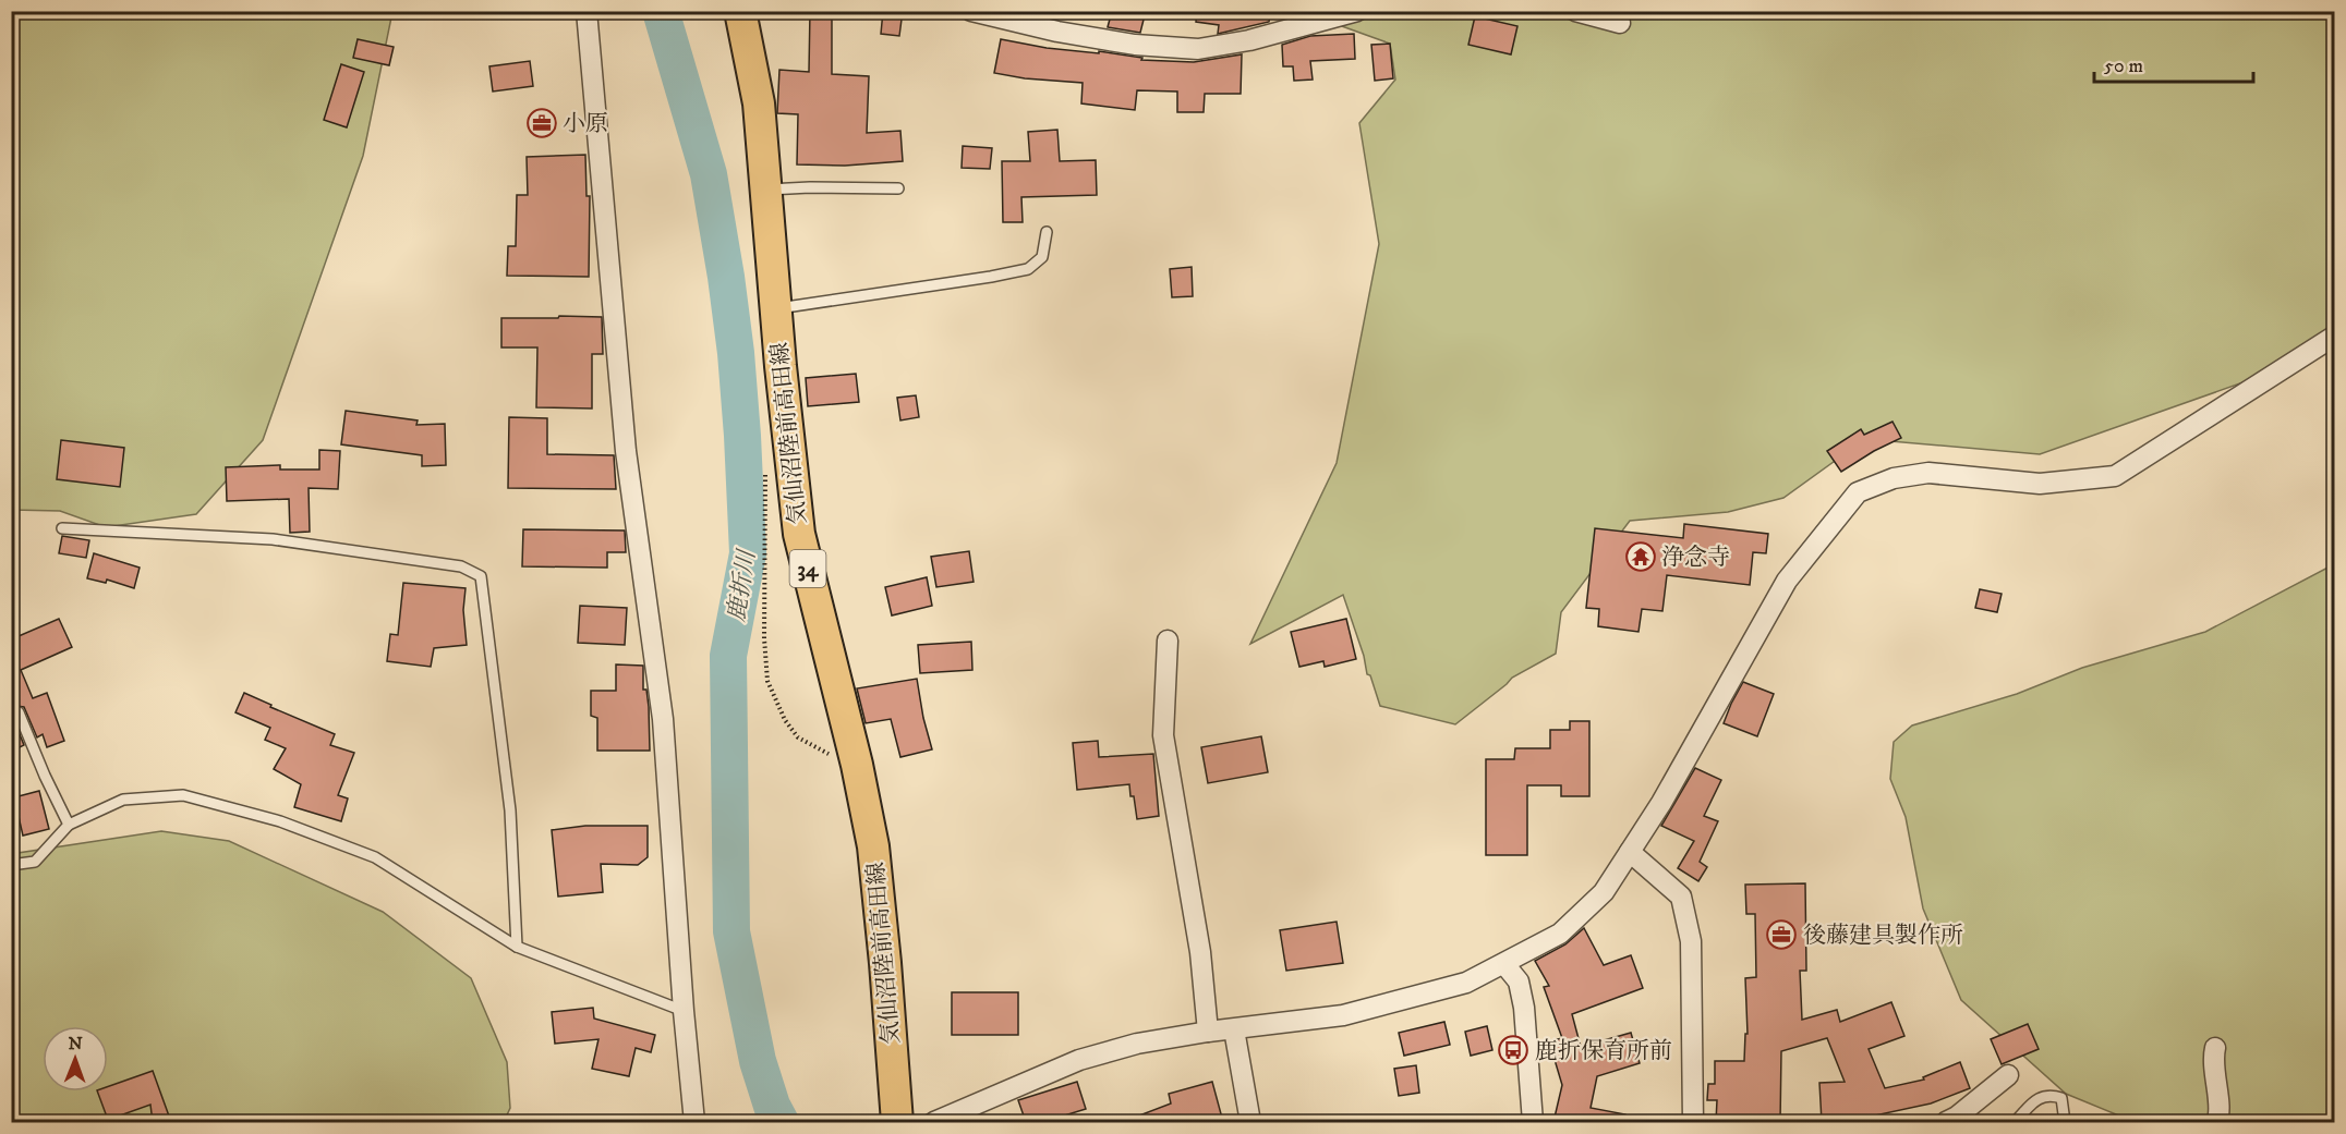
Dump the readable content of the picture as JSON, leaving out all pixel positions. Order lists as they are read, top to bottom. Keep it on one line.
{"streets":{"main road":["気仙沼陸前高田線","34"]},"water":["鹿折川"],"places":{"office":["小原","後藤建具製作所"],"temple":["浄念寺"],"bus stop":["鹿折保育所前"]},"scale_bar":"50 m","north":"top"}
